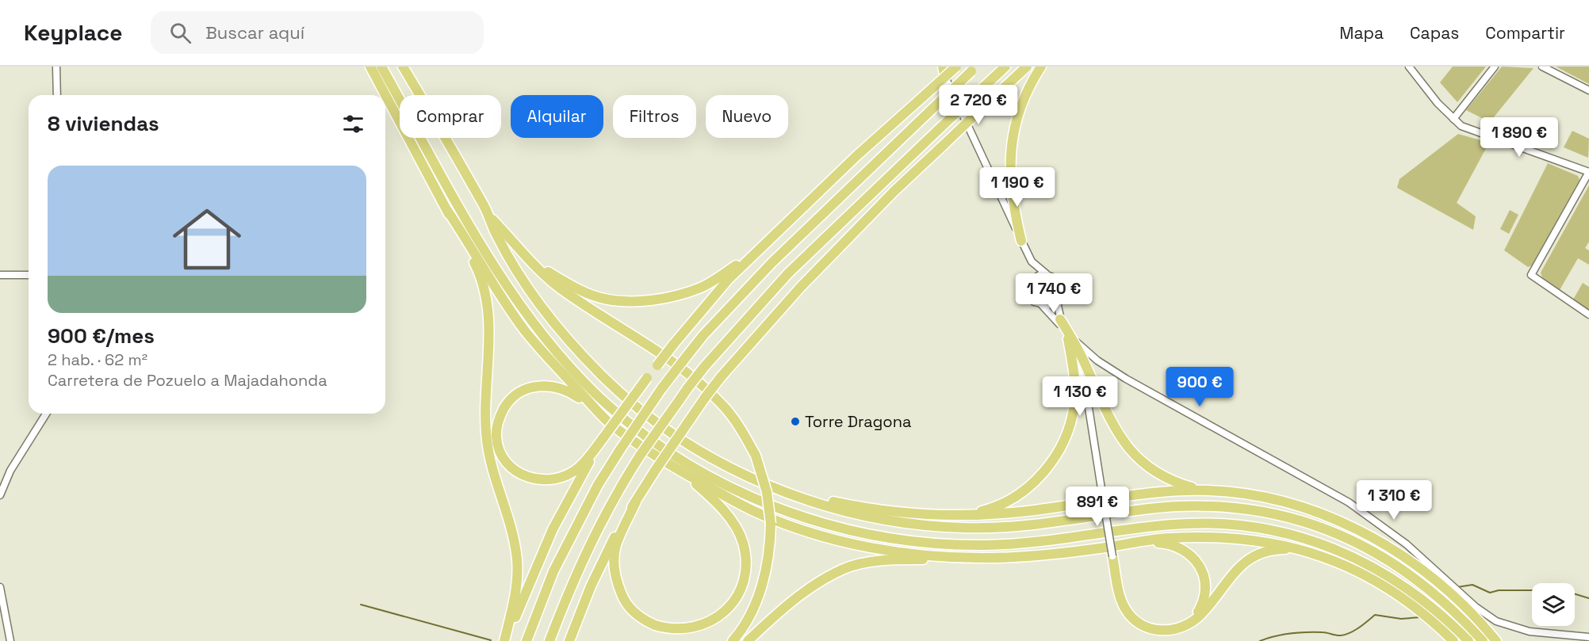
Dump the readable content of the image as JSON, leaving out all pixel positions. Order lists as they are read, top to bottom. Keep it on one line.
{"places":["Torre Dragona"],"page":{"header":"Keyplace","search":"Buscar aquí","nav":["Mapa","Capas","Compartir"],"price":["2 720 €","1 890 €","1 190 €","1 740 €","900 €","1 130 €","1 310 €","891 €"],"chip":["Comprar","Alquilar","Filtros","Nuevo"],"heading":"8 viviendas","list":[{"name":"900 €/mes","note":"2 hab. · 62 m² · Carretera de Pozuelo a Majadahonda"}]}}
